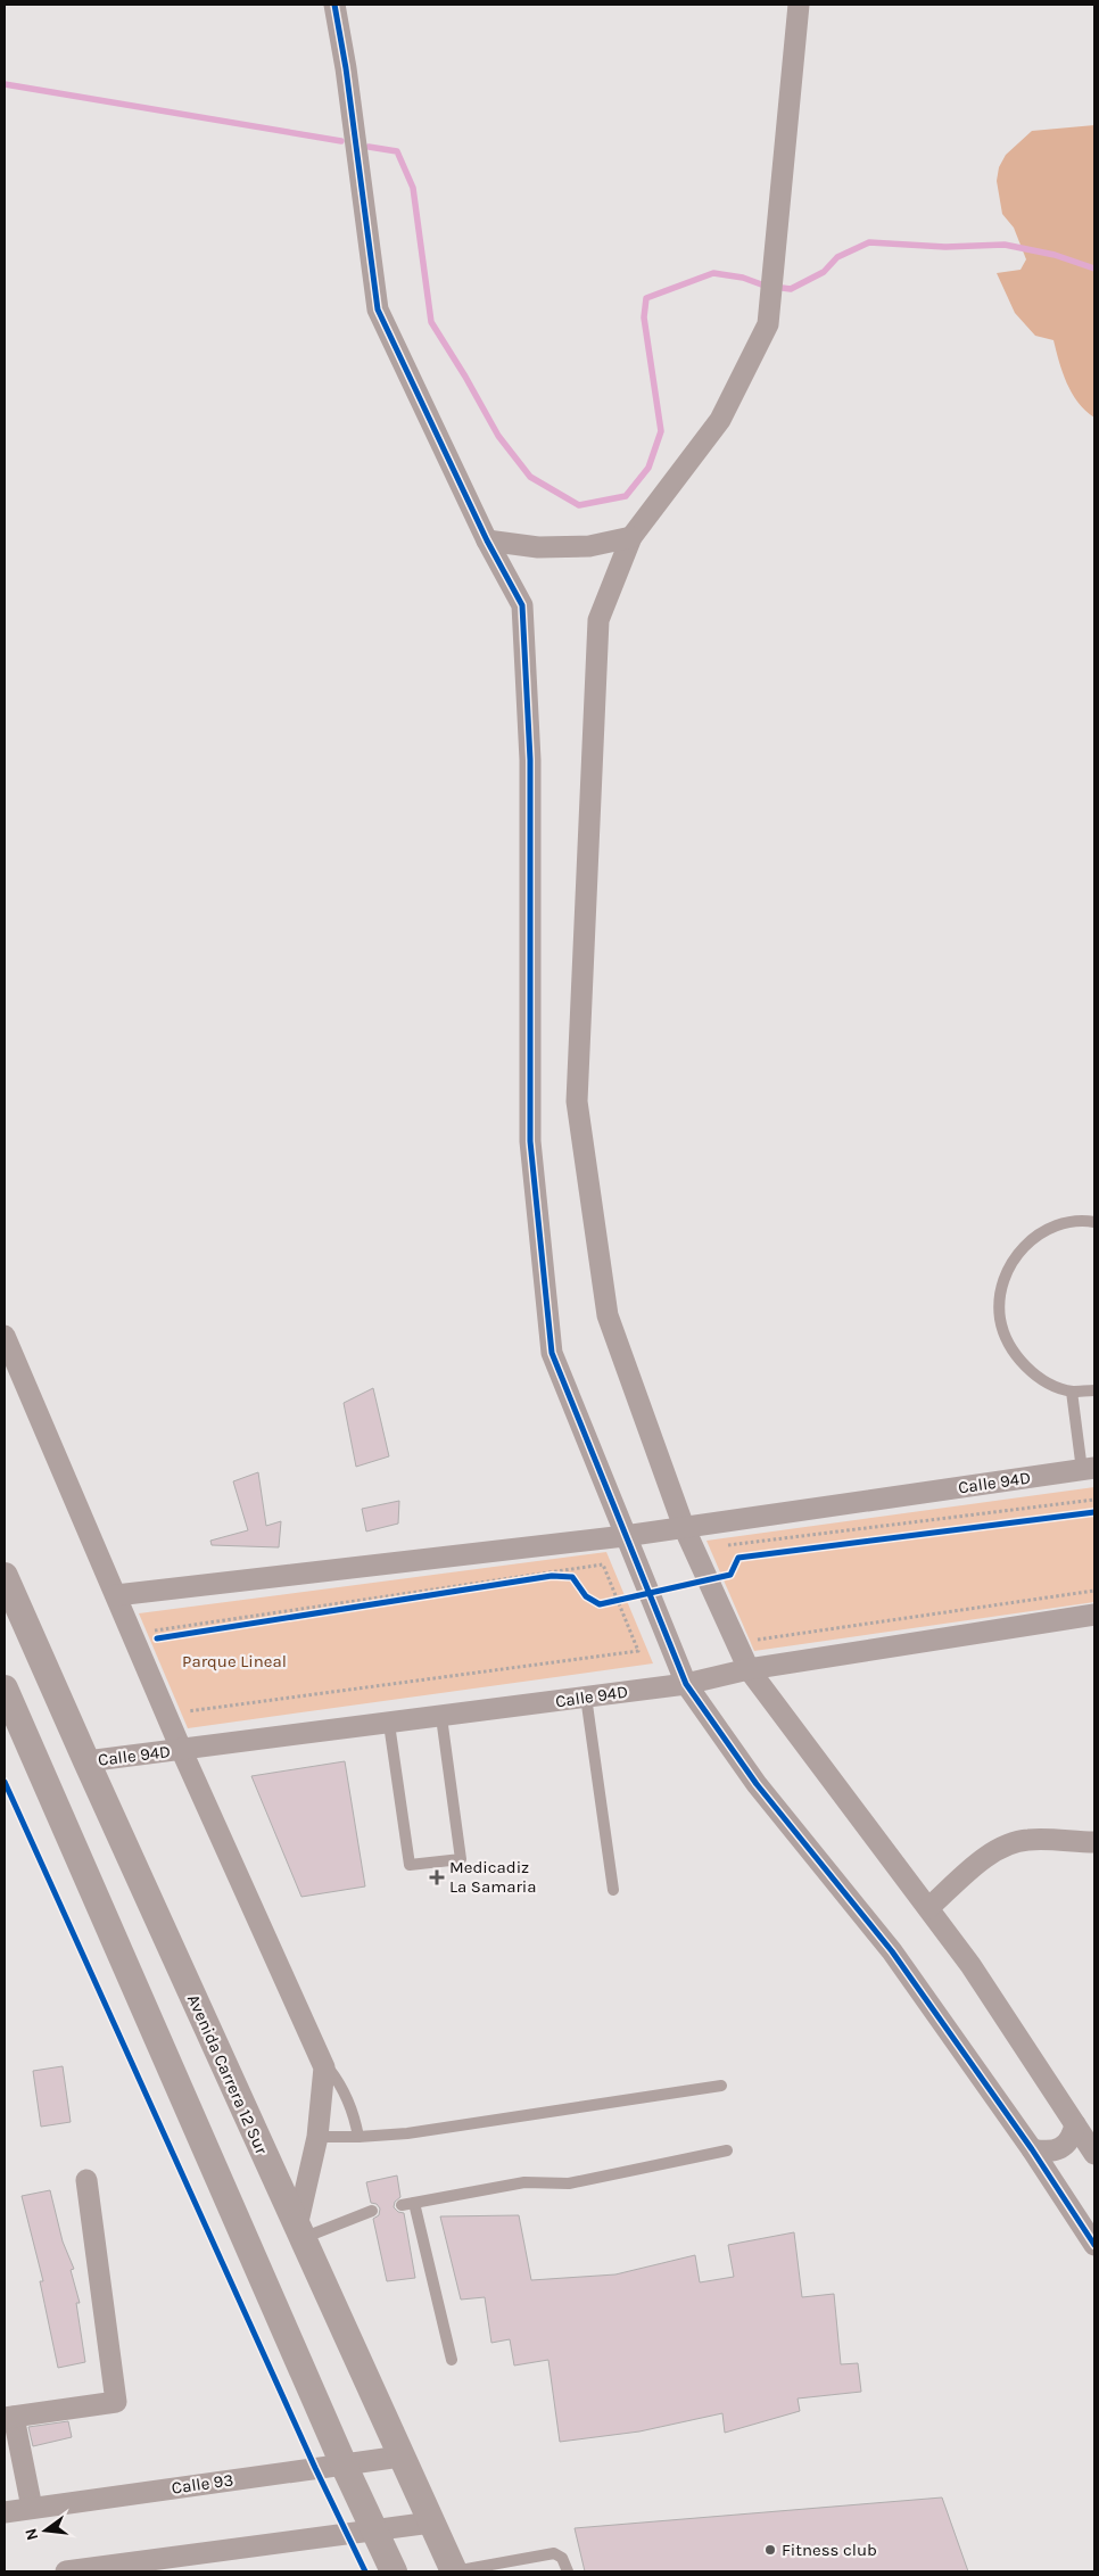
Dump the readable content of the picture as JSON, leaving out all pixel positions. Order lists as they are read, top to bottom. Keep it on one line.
{"streets":{"street":["Calle 94D","Avenida Carrera 12 Sur","Calle 93"]},"crossings":[["Calle 94D","Avenida Carrera 12 Sur"],["Avenida Carrera 12 Sur","Calle 93"]],"parks":["Parque Lineal"],"places":{"health":["Medicadiz La Samaria"],"other":["Fitness club"]},"north":"left"}
